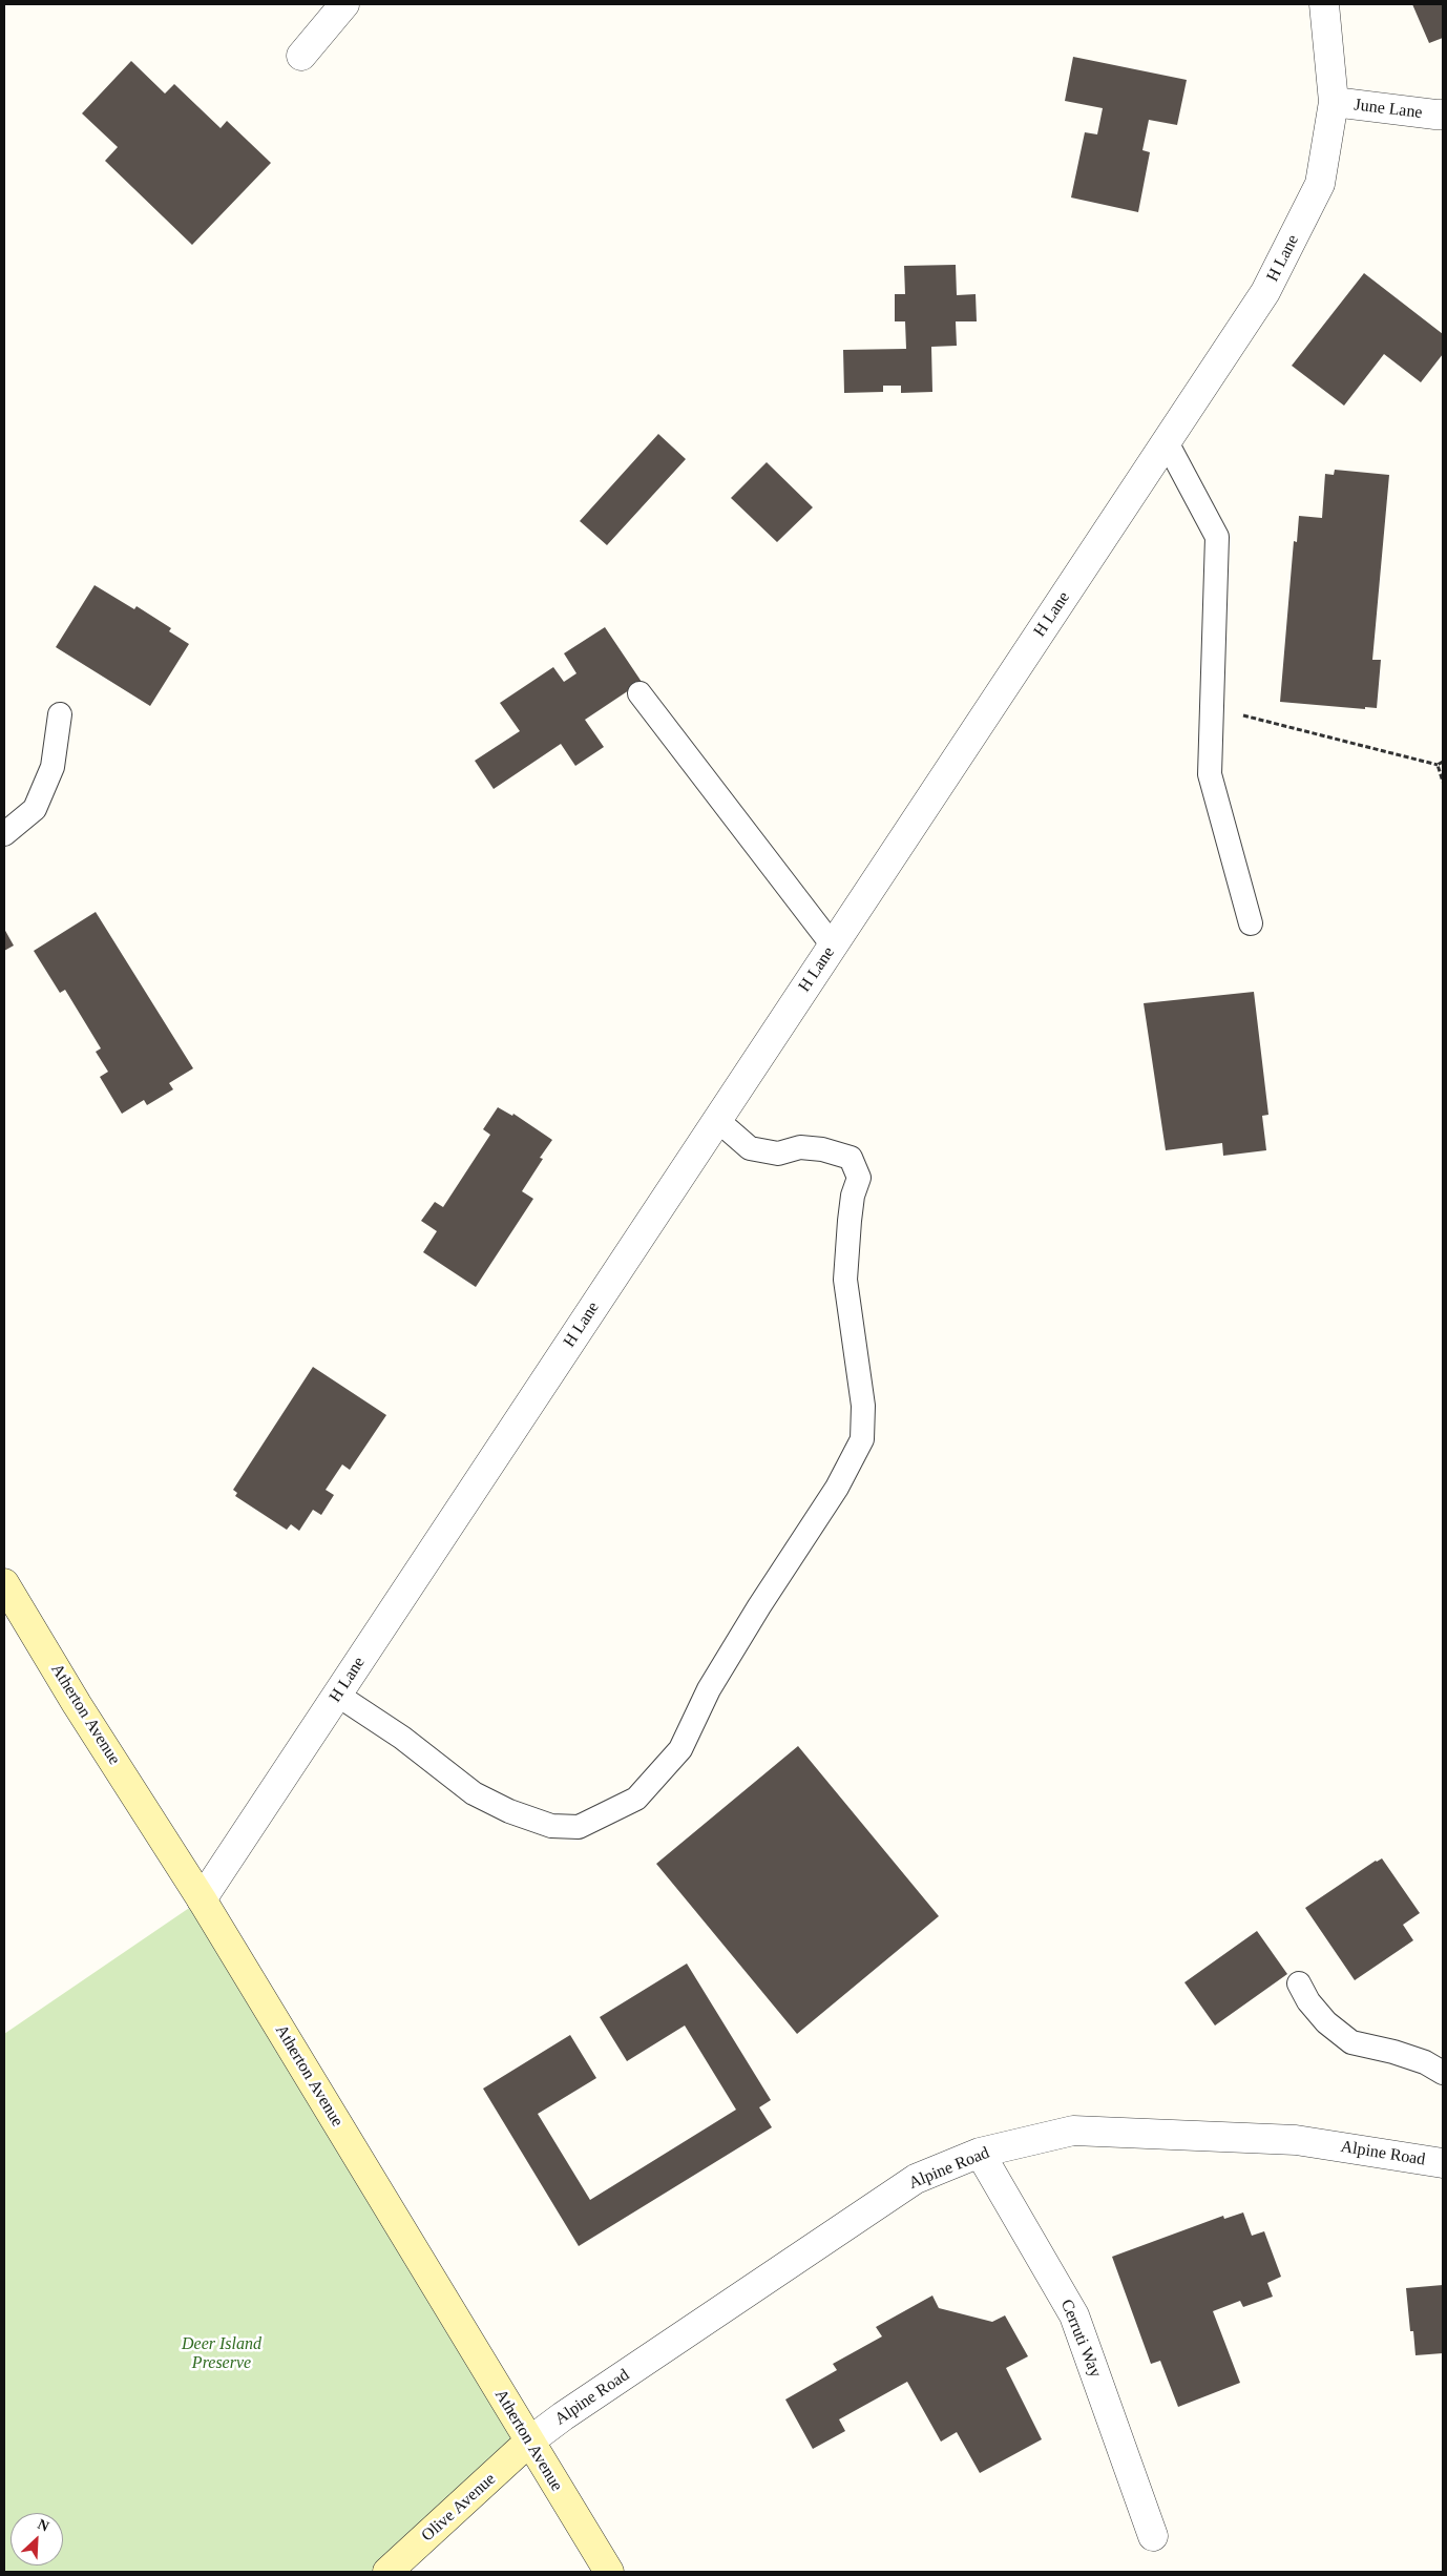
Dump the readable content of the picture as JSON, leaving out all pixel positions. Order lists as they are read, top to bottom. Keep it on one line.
{"streets":{"main road":["Atherton Avenue","Olive Avenue"],"street":["June Lane","H Lane","Alpine Road","Cerruti Way"]},"crossings":[["June Lane","H Lane"],["H Lane","Atherton Avenue"],["Atherton Avenue","Alpine Road"],["Atherton Avenue","Olive Avenue"],["Alpine Road","Cerruti Way"],["Alpine Road","Olive Avenue"]],"parks":["Deer Island Preserve"],"north":"top right"}
